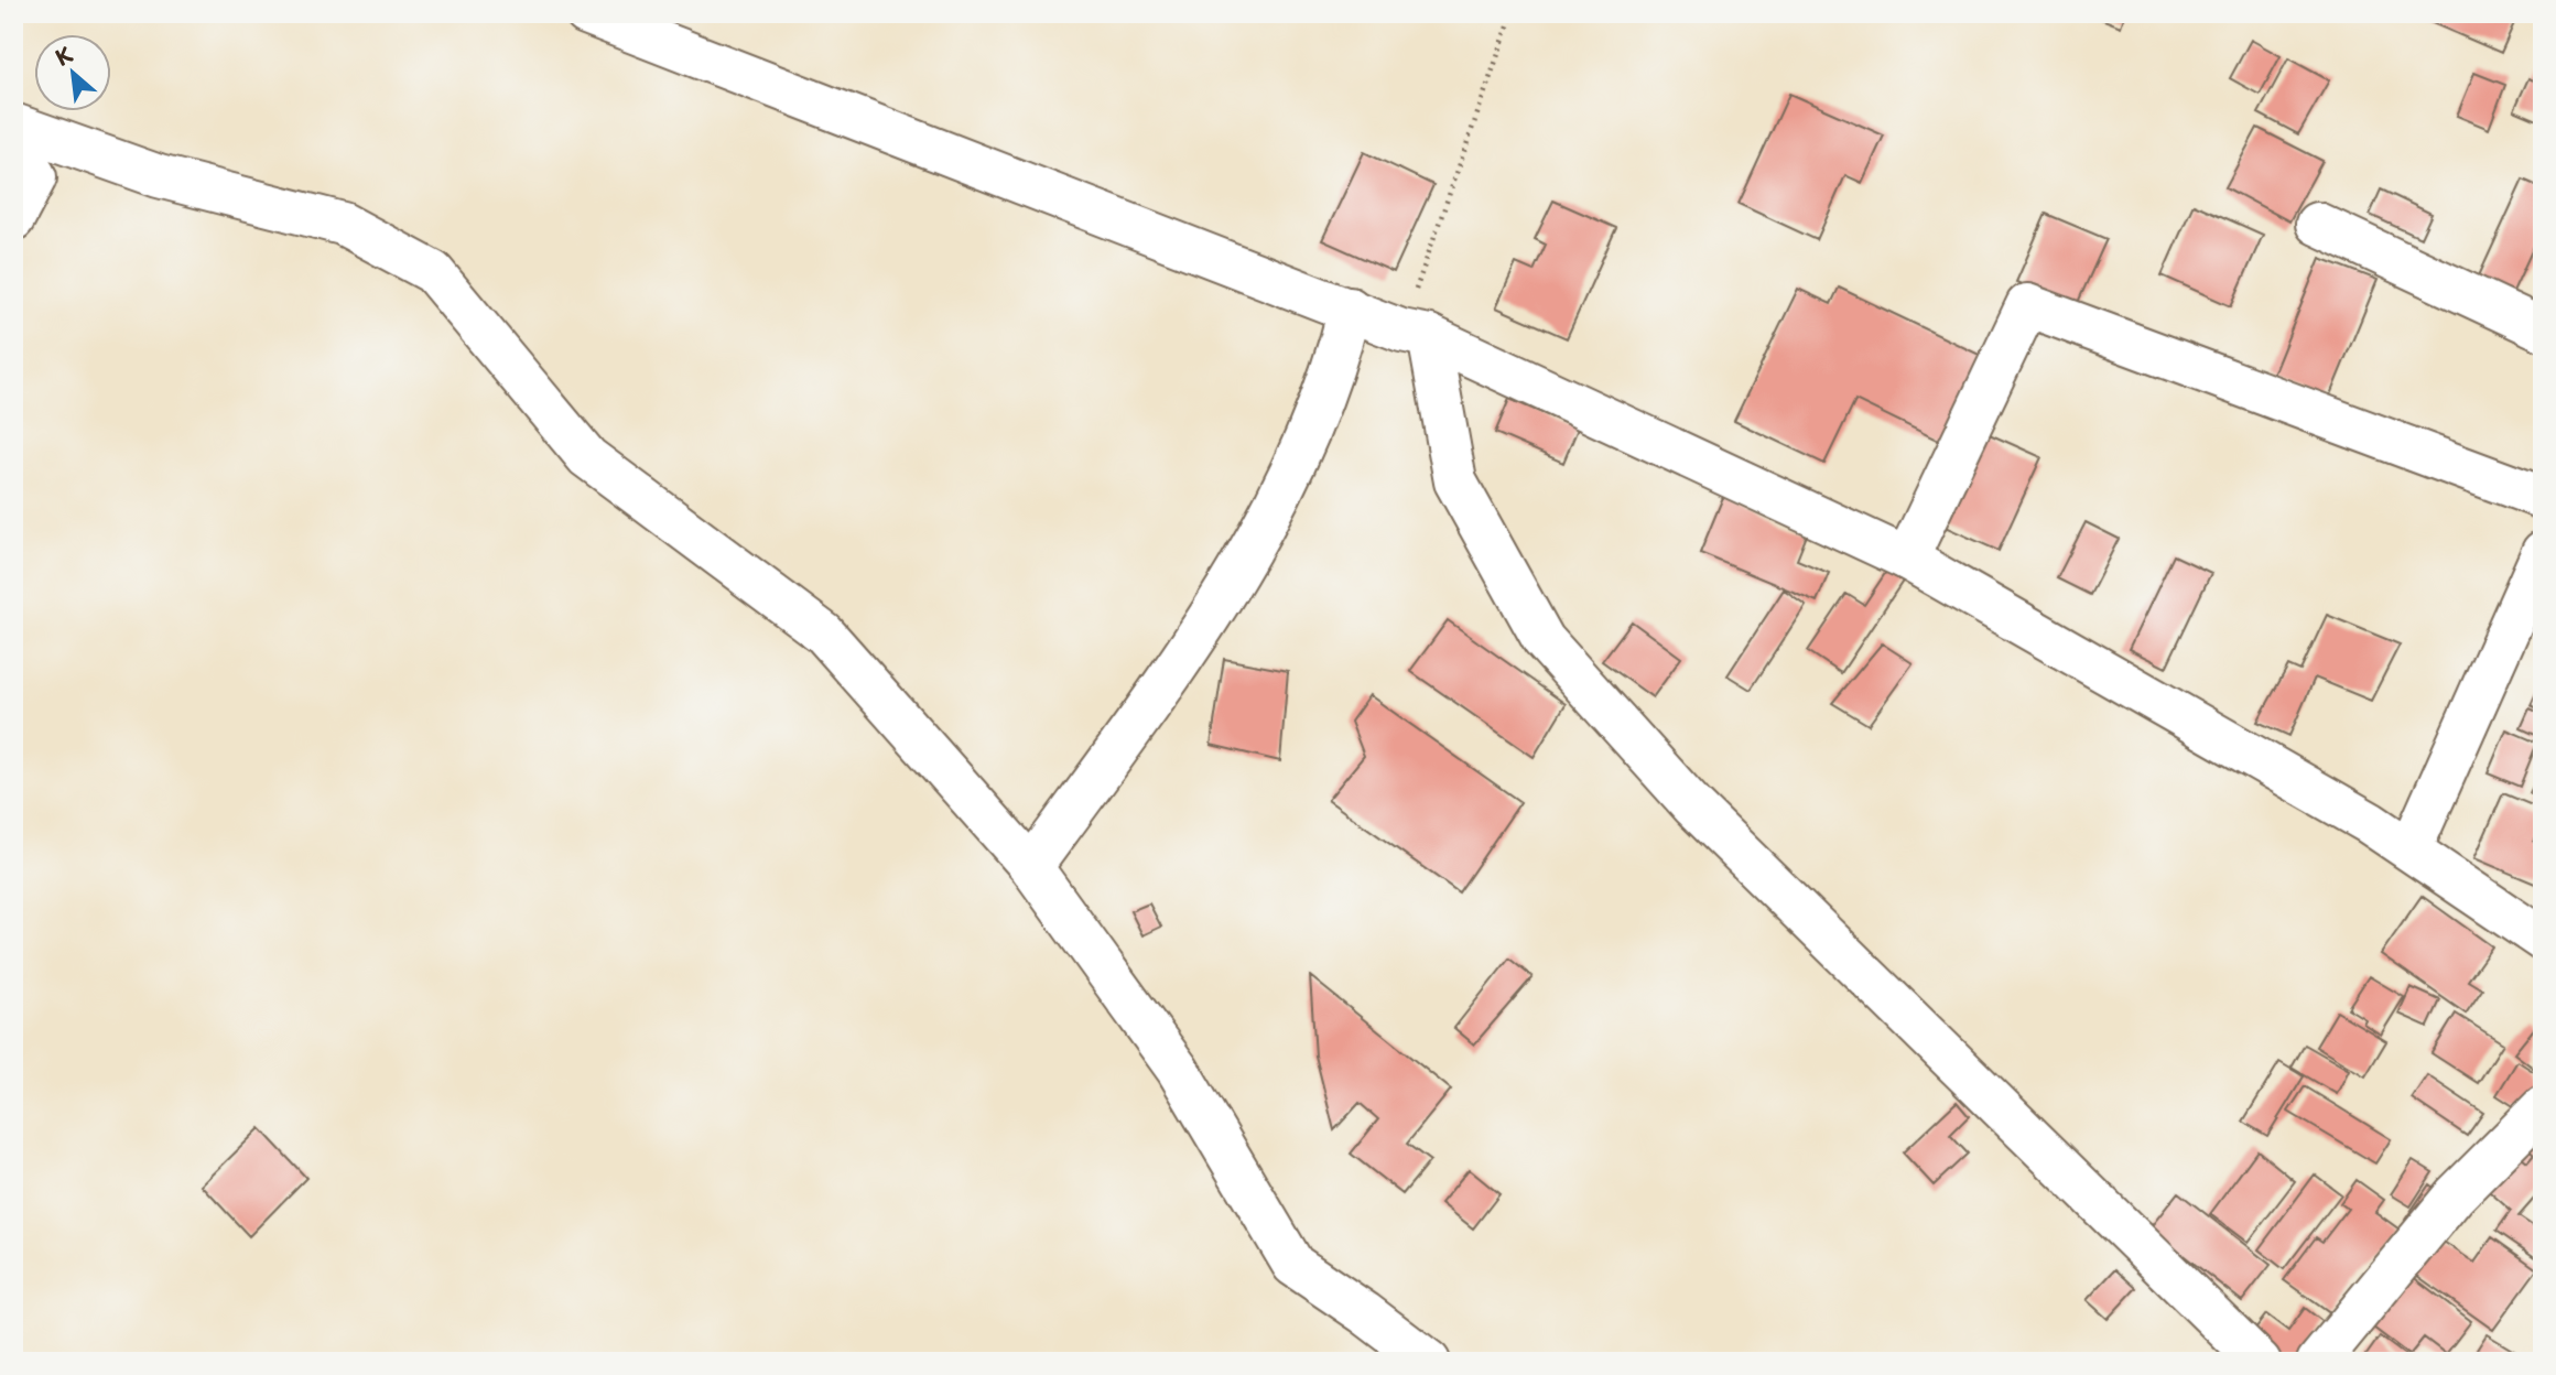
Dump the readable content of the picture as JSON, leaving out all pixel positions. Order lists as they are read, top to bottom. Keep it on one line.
{"north":"top left"}
